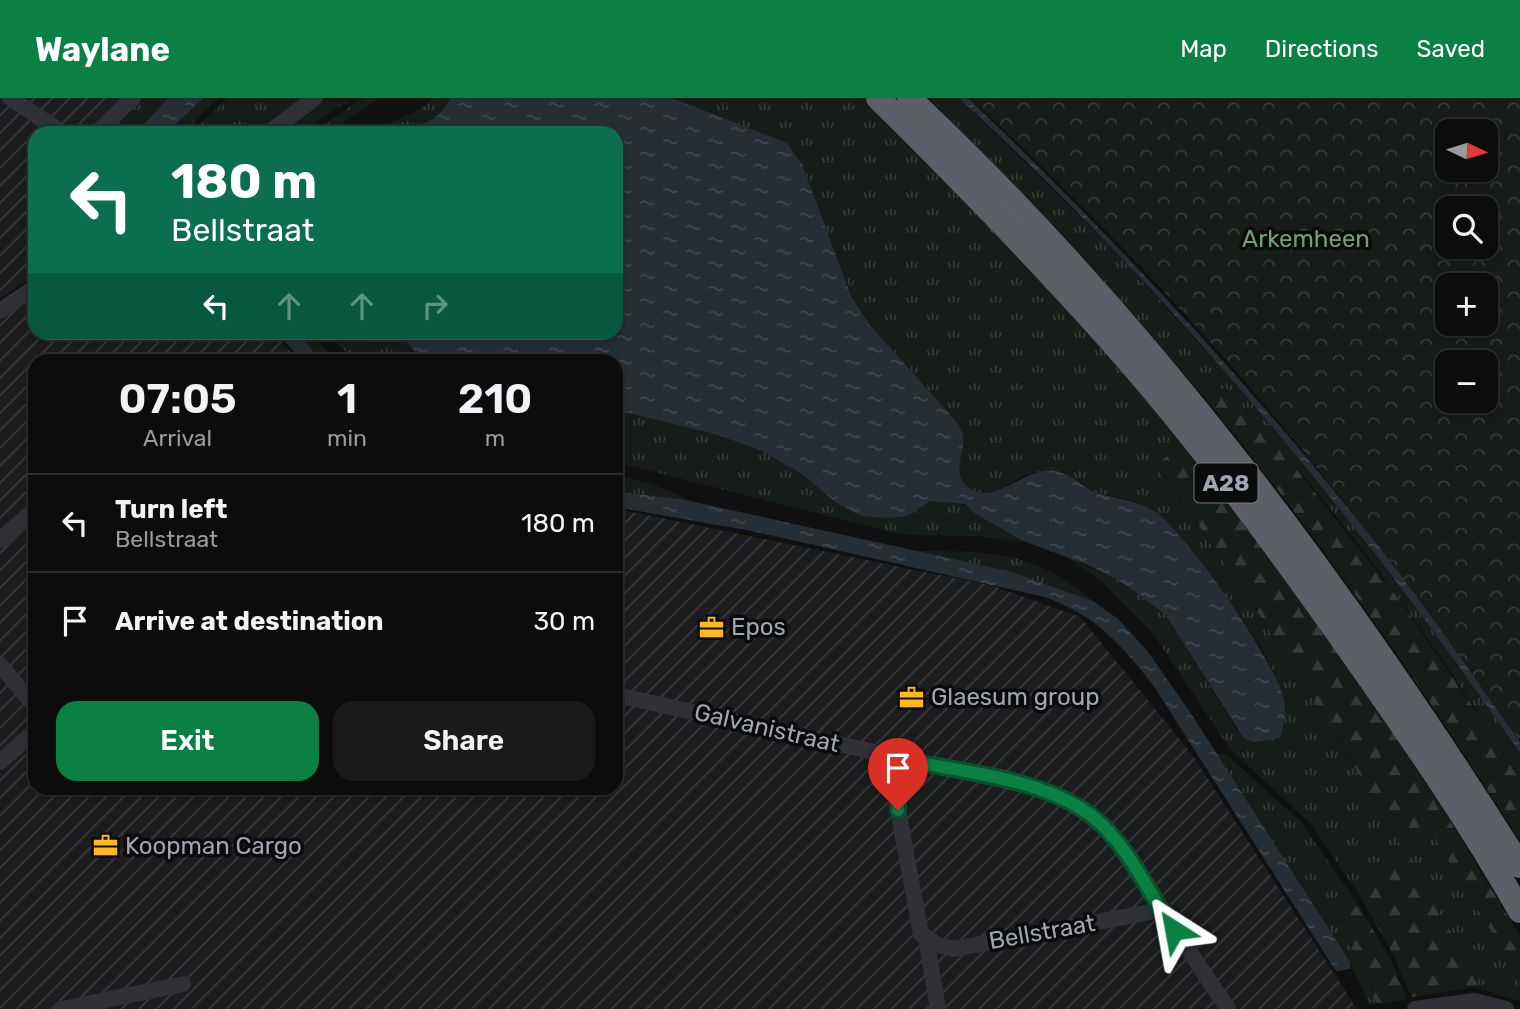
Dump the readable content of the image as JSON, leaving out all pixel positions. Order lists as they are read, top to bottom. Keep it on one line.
{"streets":{"highway":["A28"],"street":["Galvanistraat","Bellstraat"]},"crossings":[["Galvanistraat","Bellstraat"]],"parks":["Arkemheen"],"places":{"office":["Epos","Glaesum group","Koopman Cargo"]},"north":"right","page":{"header":"Waylane","nav":["Map","Directions","Saved"],"map_buttons":["+","−"],"turn":["180 m","Bellstraat"],"eta":["07:05","Arrival","1","min","210","m"],"list":[{"name":"Turn left","note":"Bellstraat","value":"180 m"},{"name":"Arrive at destination","value":"30 m"}],"buttons":["Exit","Share"]}}
